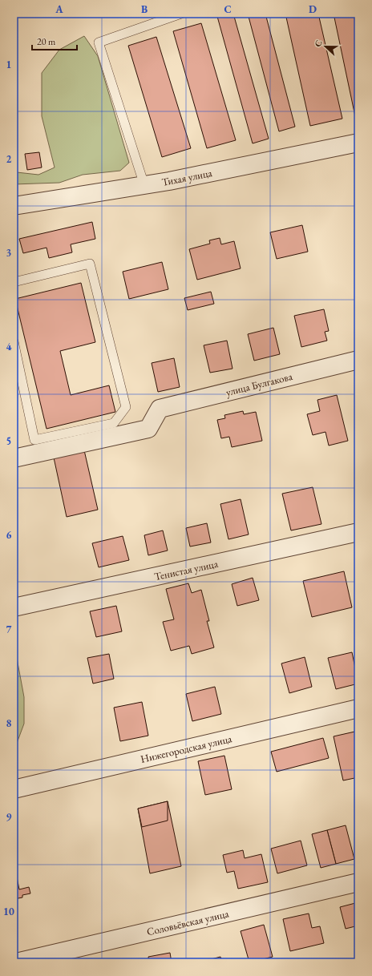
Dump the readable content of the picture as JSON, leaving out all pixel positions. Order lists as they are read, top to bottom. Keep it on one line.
{"streets":{"street":["Тихая улица","улица Булгакова","Тенистая улица","Нижегородская улица","Соловьёвская улица"]},"scale_bar":"20 m","north":"left","grid":{"columns":["A","B","C","D"],"rows":["1","2","3","4","5","6","7","8","9","10"]}}
